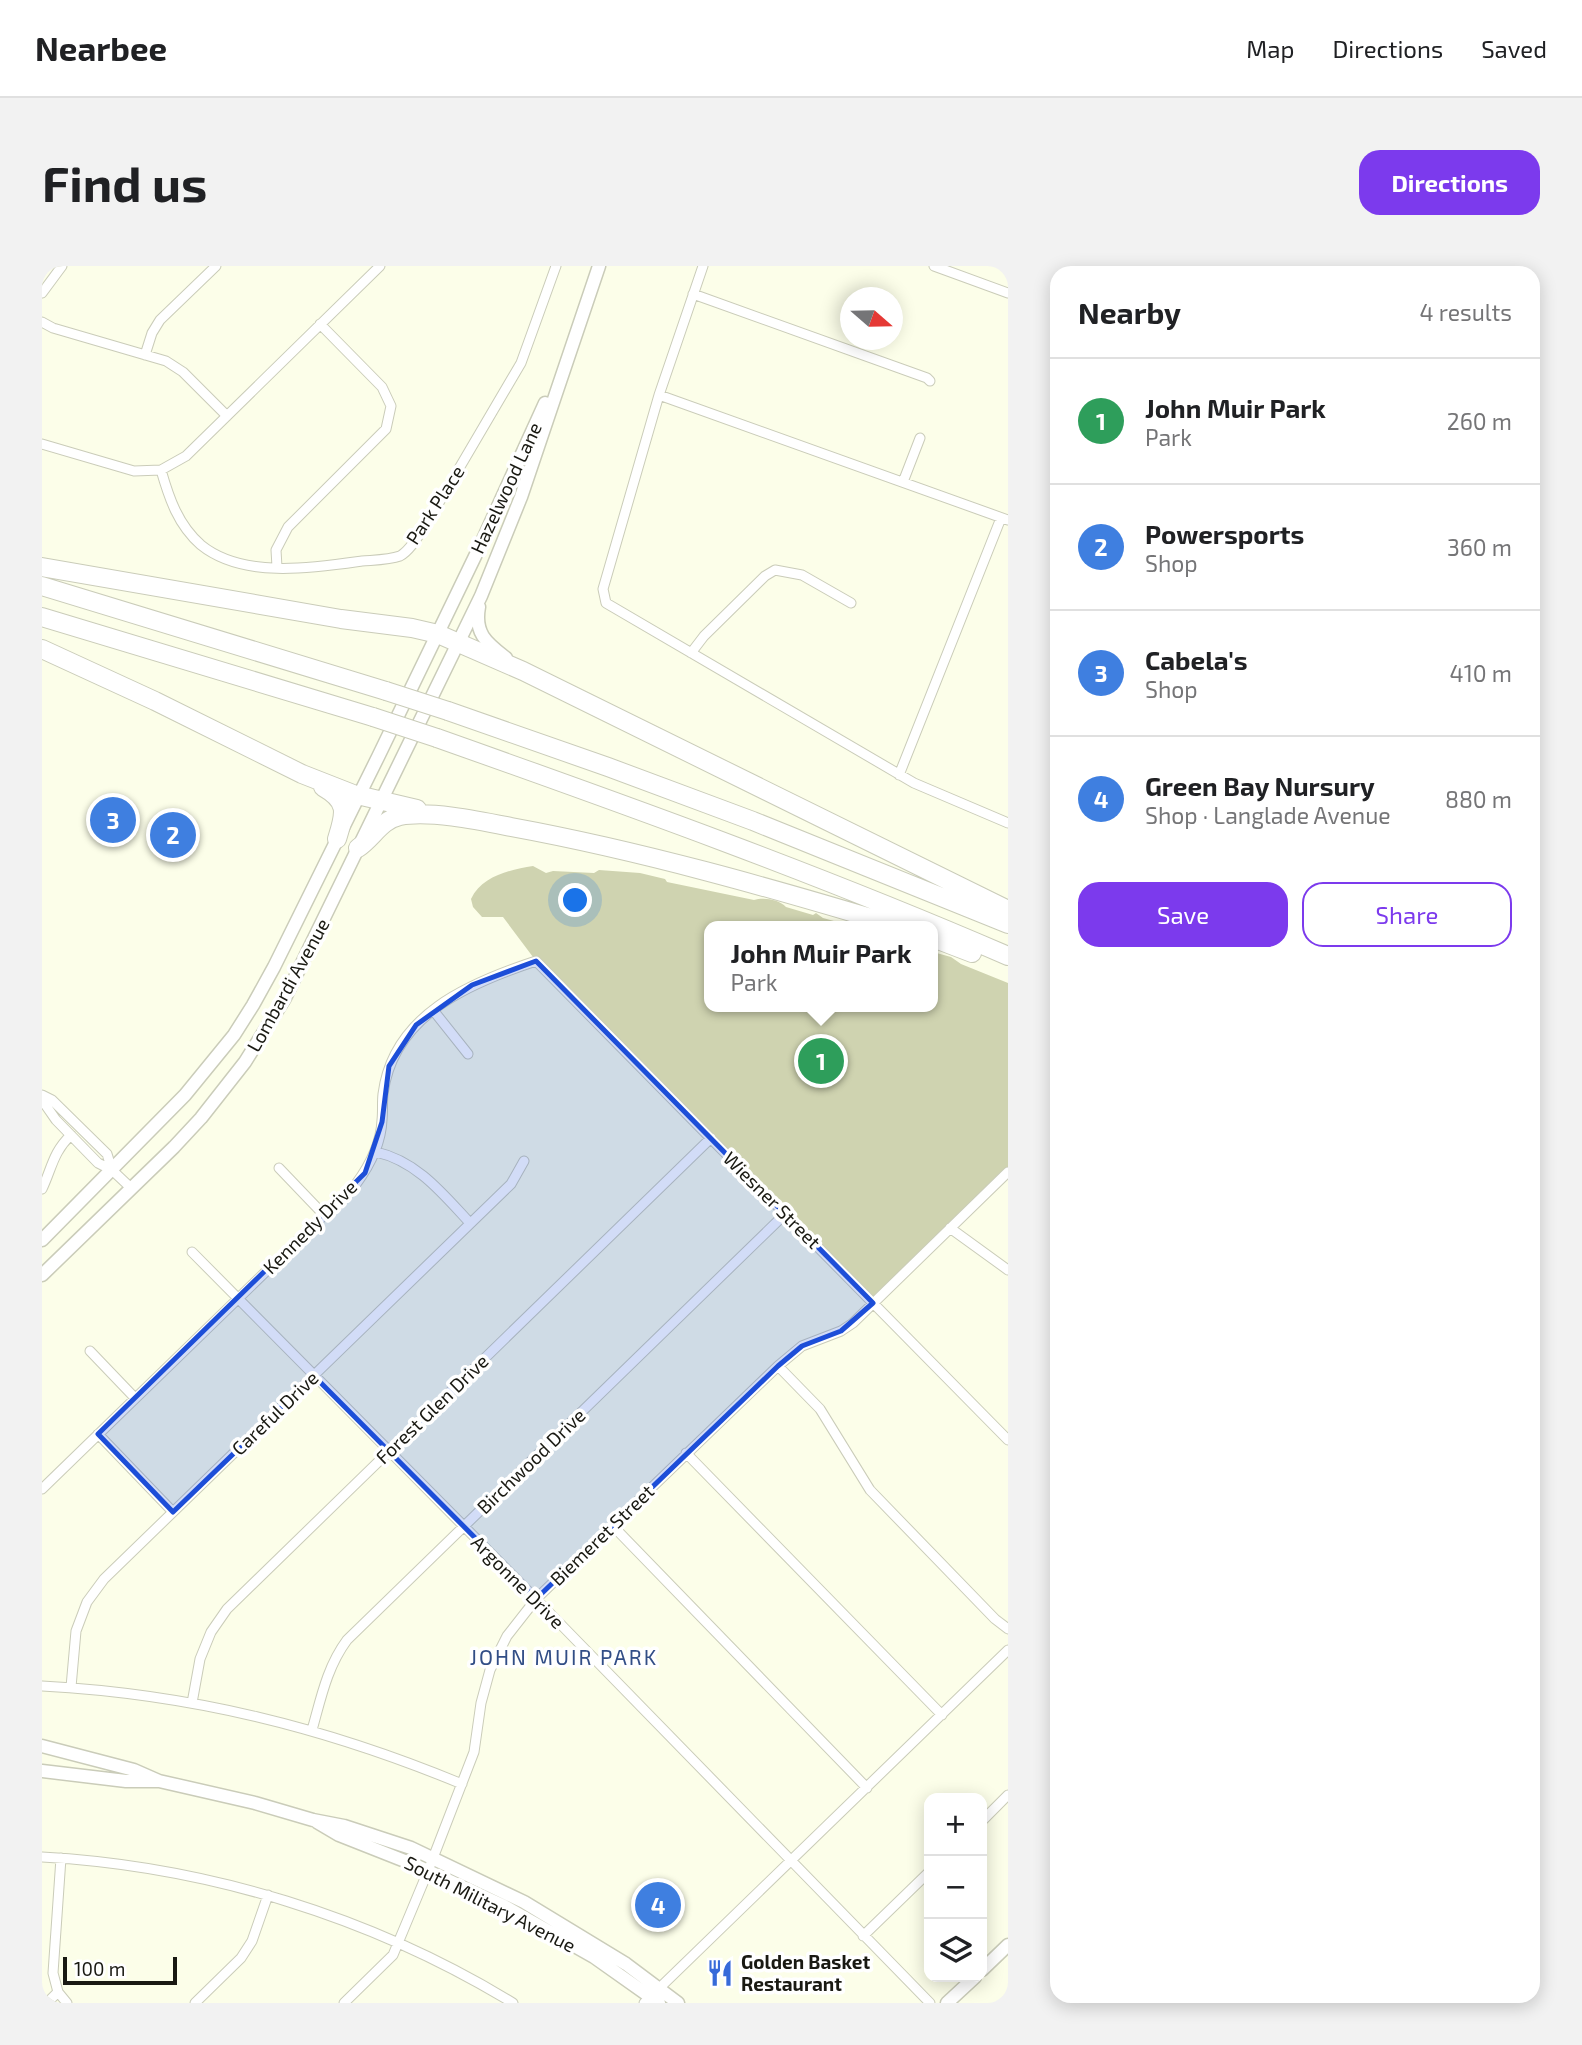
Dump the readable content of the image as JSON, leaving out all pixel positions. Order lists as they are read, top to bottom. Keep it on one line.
{"streets":{"main road":["Hazelwood Lane","Lombardi Avenue","South Military Avenue"],"street":["Park Place","Wiesner Street","Kennedy Drive","Forest Glen Drive","Careful Drive","Birchwood Drive","Biemeret Street","Argonne Drive"]},"crossings":[["Hazelwood Lane","Lombardi Avenue"],["Wiesner Street","Kennedy Drive"],["Wiesner Street","Forest Glen Drive"],["Wiesner Street","Birchwood Drive"],["Wiesner Street","Biemeret Street"],["Kennedy Drive","Argonne Drive"],["Forest Glen Drive","Argonne Drive"],["Careful Drive","Argonne Drive"],["Birchwood Drive","Argonne Drive"],["Biemeret Street","Argonne Drive"],["Biemeret Street","South Military Avenue"]],"districts":["JOHN MUIR PARK"],"places":{"restaurant":["Golden Basket Restaurant"]},"scale_bar":"100 m","north":"right","page":{"header":"Nearbee","nav":["Map","Directions","Saved"],"buttons":["Directions",["Save","Share"]],"title":"Find us","heading":["Nearby","4 results"],"list":[{"mark":"1","name":"John Muir Park","note":"Park","value":"260 m"},{"mark":"2","name":"Powersports","note":"Shop","value":"360 m"},{"mark":"3","name":"Cabela's","note":"Shop","value":"410 m"},{"mark":"4","name":"Green Bay Nursury","note":"Shop · Langlade Avenue","value":"880 m"}],"pins":["3","2","1","4"],"popup":["John Muir Park","Park"],"map_buttons":["+","−"],"scale":"100 m"}}
